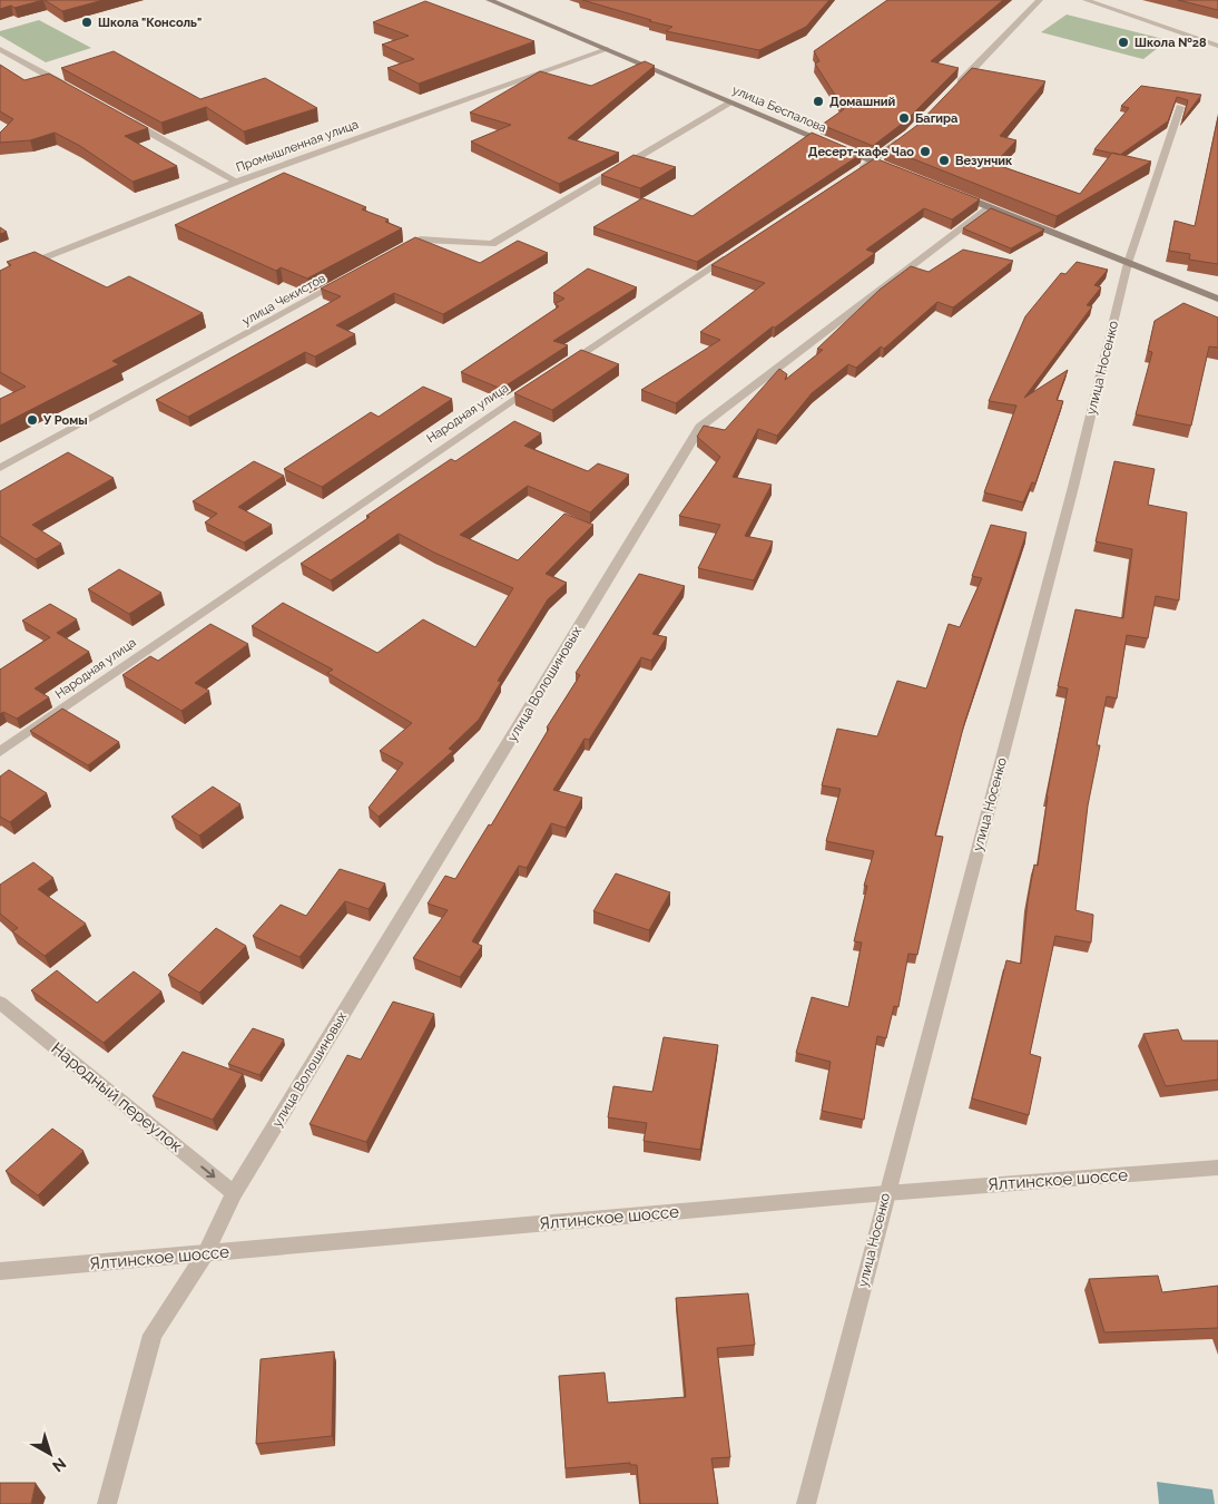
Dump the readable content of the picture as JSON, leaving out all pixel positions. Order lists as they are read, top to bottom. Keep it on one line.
{"streets":{"main road":["улица Беспалова"],"street":["Промышленная улица","улица Чекистов","улица Носенко","Народная улица","улица Волошиновых","Народный переулок","Ялтинское шоссе"]},"crossings":[["улица Беспалова","Промышленная улица"],["улица Носенко","Ялтинское шоссе"],["улица Волошиновых","Народный переулок"],["улица Волошиновых","Ялтинское шоссе"]],"one_way":["Народный переулок"],"places":["Школа \"Консоль\"","Школа №28","Домашний","Багира","Десерт-кафе Чао","Везунчик","У Ромы"],"north":"bottom right"}
